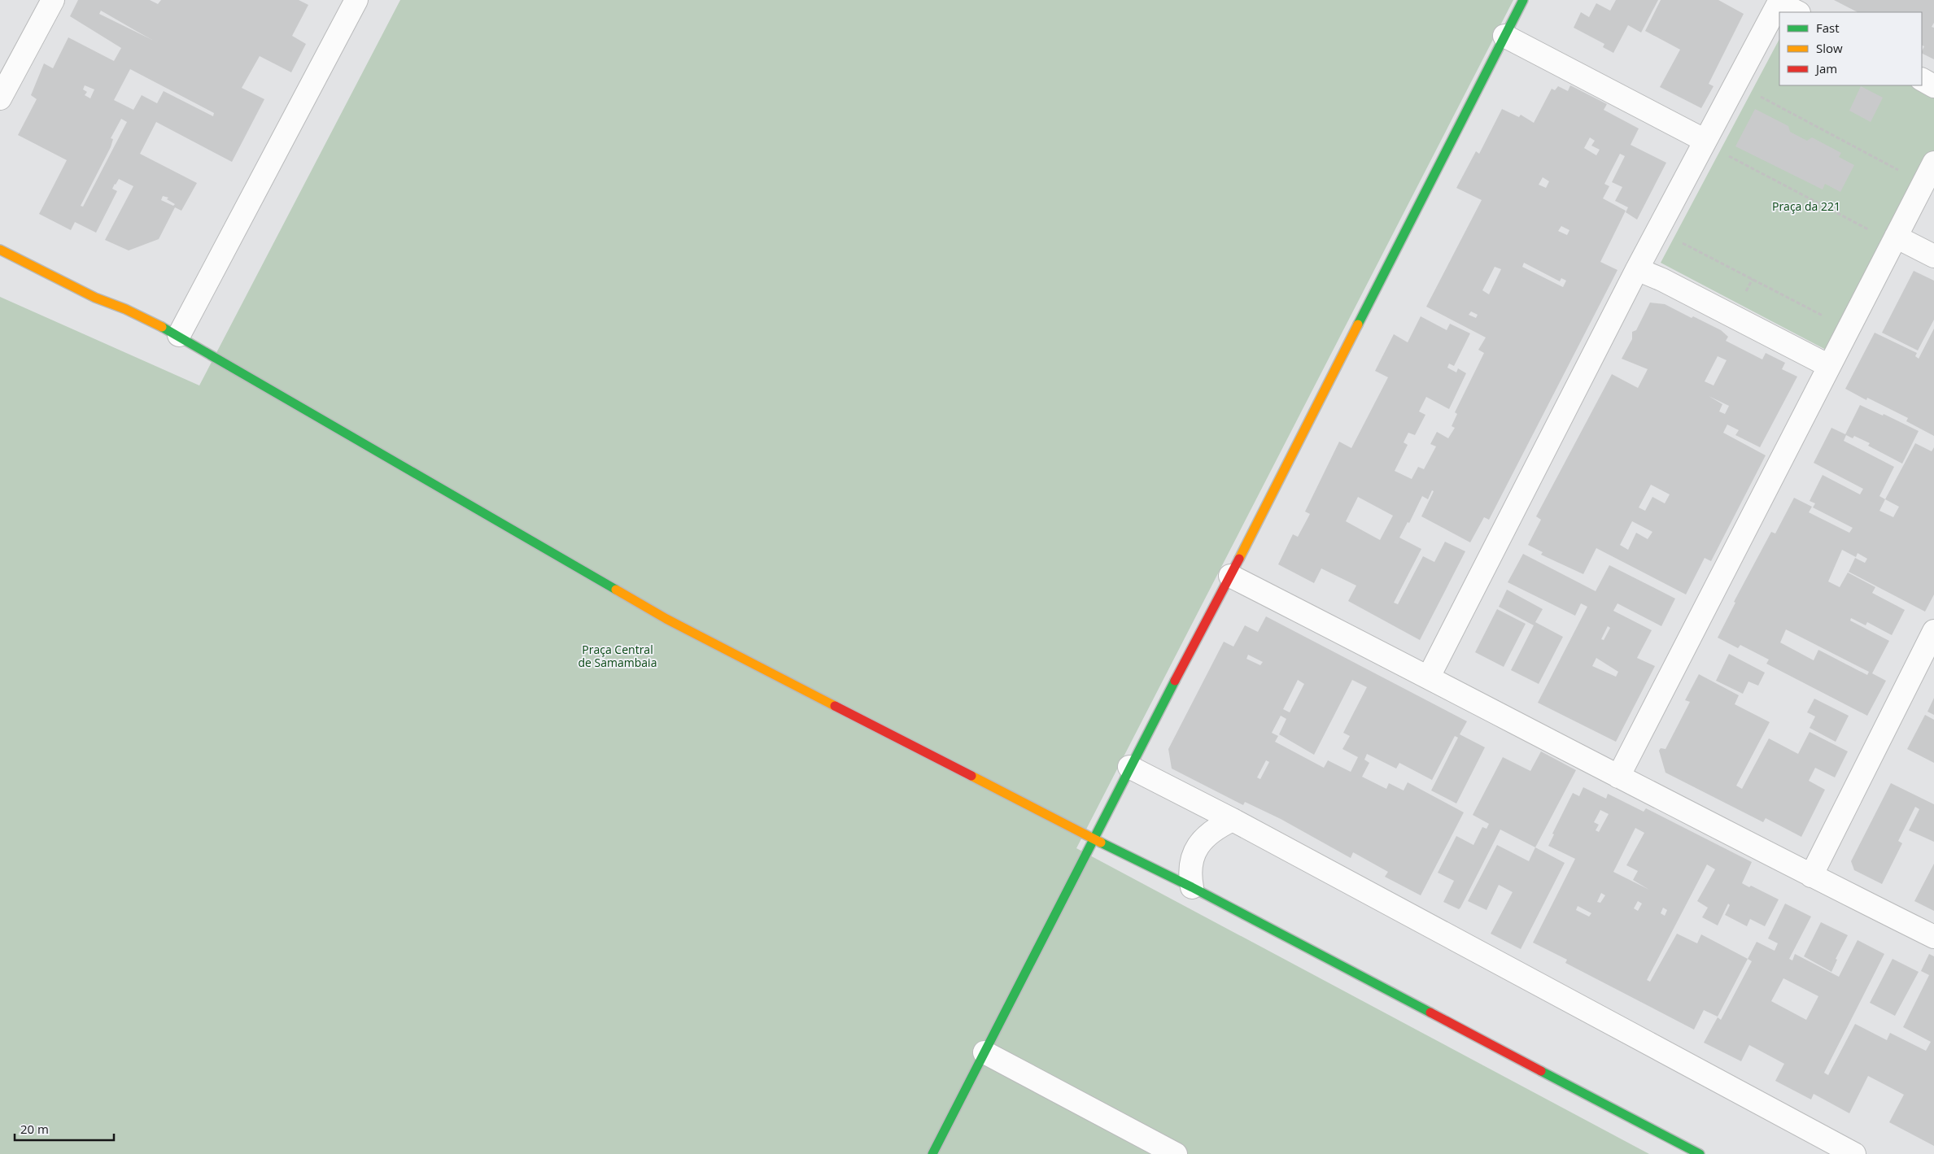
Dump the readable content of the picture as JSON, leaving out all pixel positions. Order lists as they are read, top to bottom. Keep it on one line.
{"parks":["Praça da 221","Praça Central de Samambaia"],"legend":["Fast","Slow","Jam"],"scale_bar":"20 m"}
